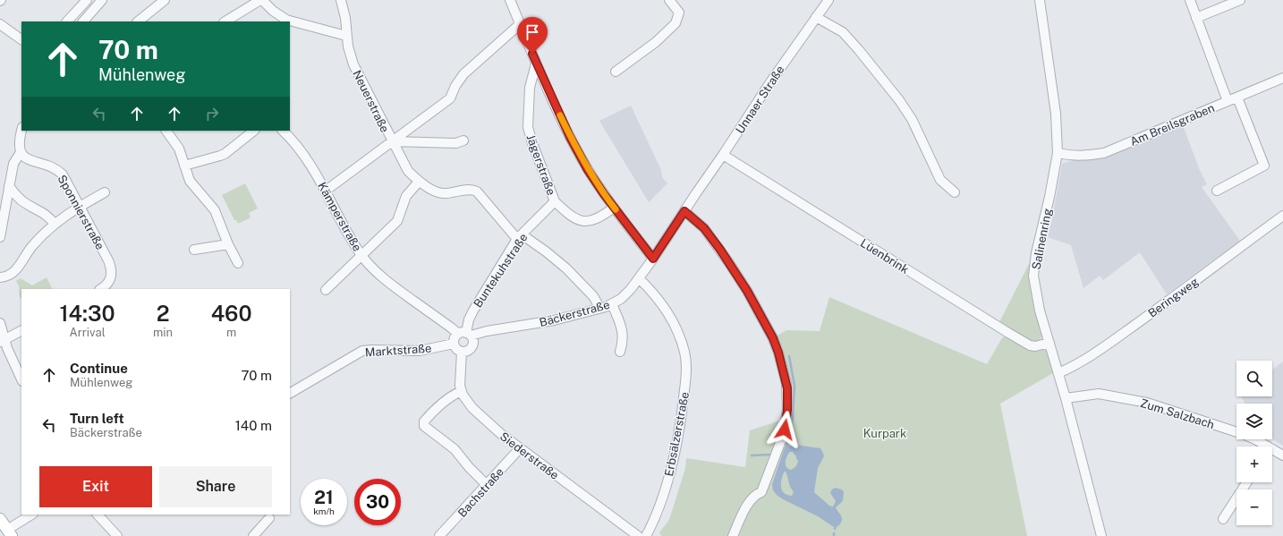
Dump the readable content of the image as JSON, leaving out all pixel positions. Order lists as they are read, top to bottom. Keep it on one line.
{"streets":{"street":["Unnaer Straße","Neuerstraße","Am Breilsgraben","Jägerstraße","Sponnierstraße","Kämperstraße","Salinenring","Lüenbrink","Buntekuhstraße","Beringweg","Bäckerstraße","Marktstraße","Zum Salzbach","Erbsälzerstraße","Siederstraße","Bachstraße"]},"crossings":[["Unnaer Straße","Lüenbrink"],["Unnaer Straße","Bäckerstraße"],["Neuerstraße","Kämperstraße"],["Am Breilsgraben","Salinenring"],["Jägerstraße","Buntekuhstraße"],["Kämperstraße","Buntekuhstraße"],["Kämperstraße","Bäckerstraße"],["Kämperstraße","Marktstraße"],["Kämperstraße","Siederstraße"],["Salinenring","Lüenbrink"],["Salinenring","Beringweg"],["Salinenring","Zum Salzbach"],["Buntekuhstraße","Bäckerstraße"],["Buntekuhstraße","Marktstraße"],["Buntekuhstraße","Siederstraße"],["Bäckerstraße","Marktstraße"],["Bäckerstraße","Erbsälzerstraße"],["Bäckerstraße","Siederstraße"],["Marktstraße","Siederstraße"],["Siederstraße","Bachstraße"]],"parks":["Kurpark"],"page":{"turn":["70 m","Mühlenweg"],"eta":["14:30","Arrival","2","min","460","m"],"list":[{"name":"Continue","note":"Mühlenweg","value":"70 m"},{"name":"Turn left","note":"Bäckerstraße","value":"140 m"}],"map_buttons":["+","−"],"buttons":["Exit","Share"],"speed":"21 km/h","limit":"30"}}
